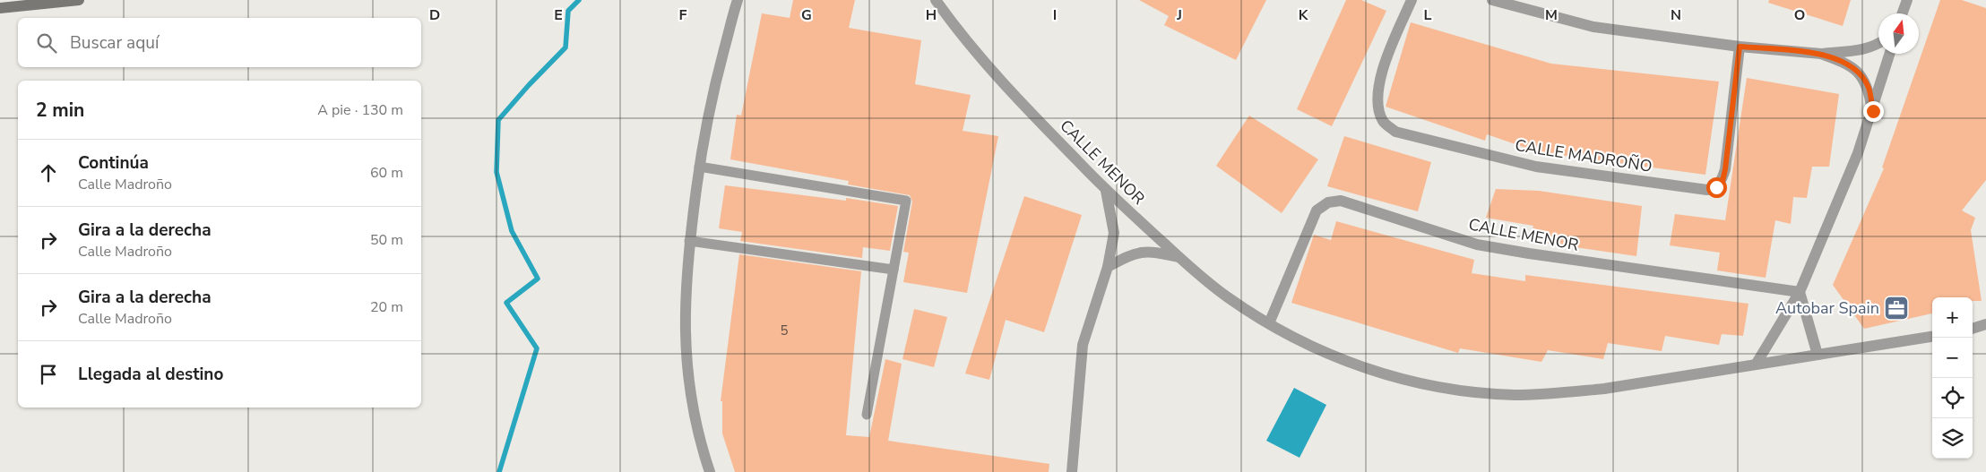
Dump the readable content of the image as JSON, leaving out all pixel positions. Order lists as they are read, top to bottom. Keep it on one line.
{"streets":{"street":["CALLE MADROÑO","CALLE MENOR"]},"places":{"office":["Autobar Spain"]},"house_numbers":["5"],"north":"top","page":{"search":"Buscar aquí","heading":["2 min","A pie · 130 m"],"list":[["Continúa","Calle Madroño","60 m"],["Gira a la derecha","Calle Madroño","50 m"],["Gira a la derecha","Calle Madroño","20 m"],"Llegada al destino"],"map_buttons":["+","−"]},"grid":{"columns":["D","E","F","G","H","I","J","K","L","M","N","O"]}}
